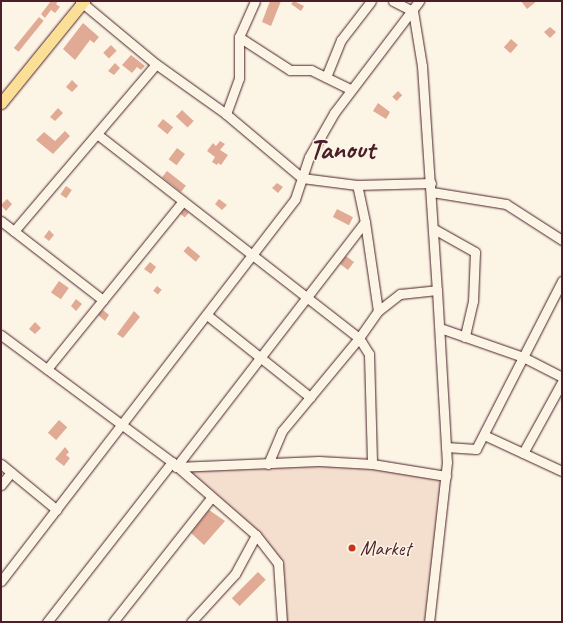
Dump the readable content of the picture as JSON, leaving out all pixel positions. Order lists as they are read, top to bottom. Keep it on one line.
{"districts":["Tanout"],"places":["Market"]}
